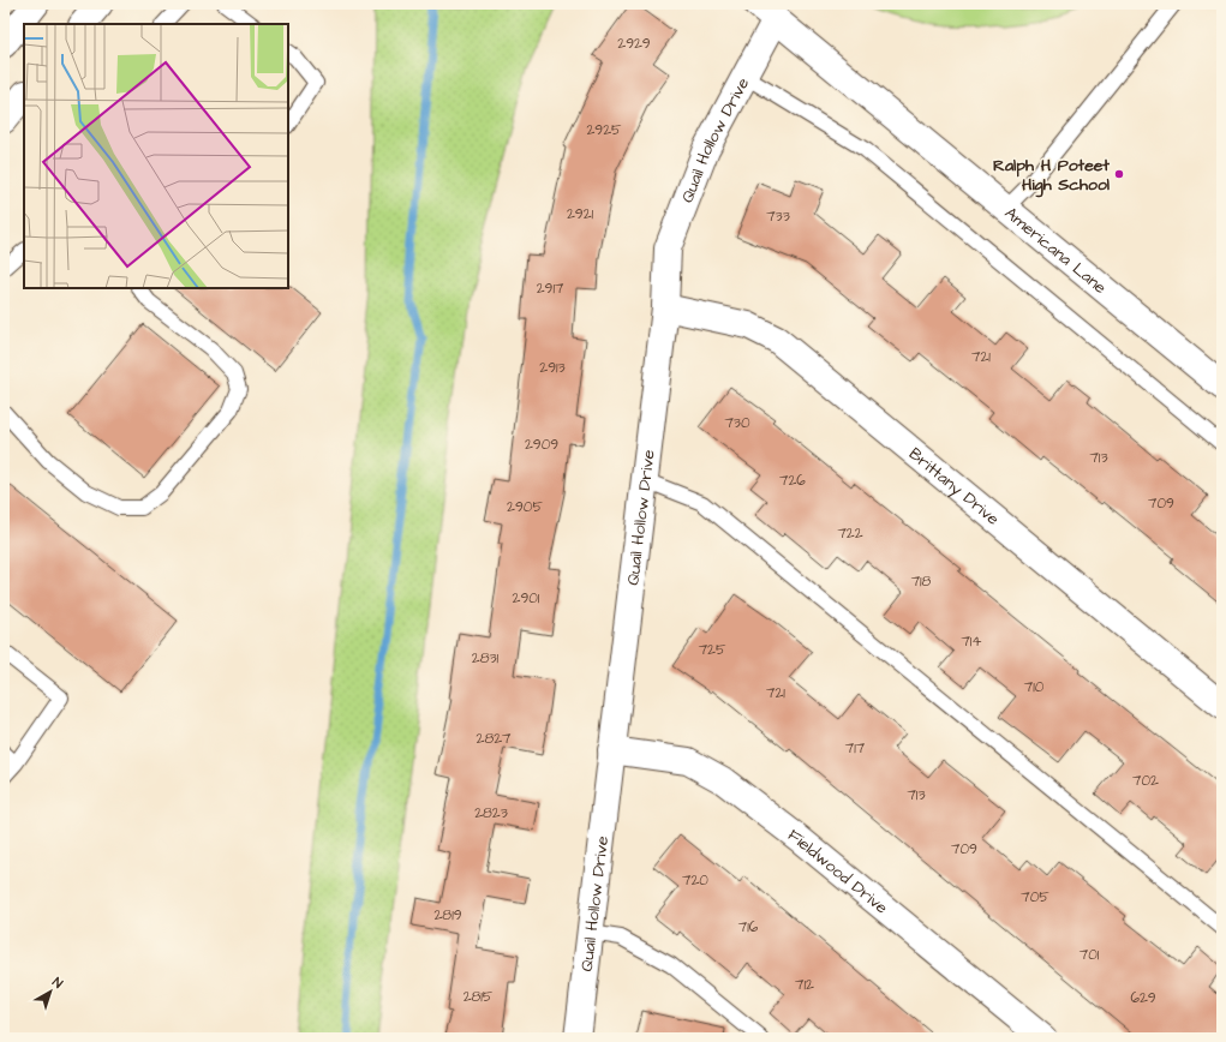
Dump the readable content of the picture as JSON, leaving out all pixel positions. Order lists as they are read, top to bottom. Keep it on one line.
{"streets":{"street":["Quail Hollow Drive","Americana Lane","Brittany Drive","Fieldwood Drive"]},"crossings":[["Quail Hollow Drive","Americana Lane"],["Quail Hollow Drive","Brittany Drive"],["Quail Hollow Drive","Fieldwood Drive"]],"places":["Ralph H Poteet High School"],"house_numbers":["2929","2925","2921","733","2917","721","2913","730","2909","713","726","709","2905","722","718","2901","714","725","2831","710","721","2827","717","702","713","2823","709","720","705","2819","716","701","712","2815","629"],"north":"top right"}
